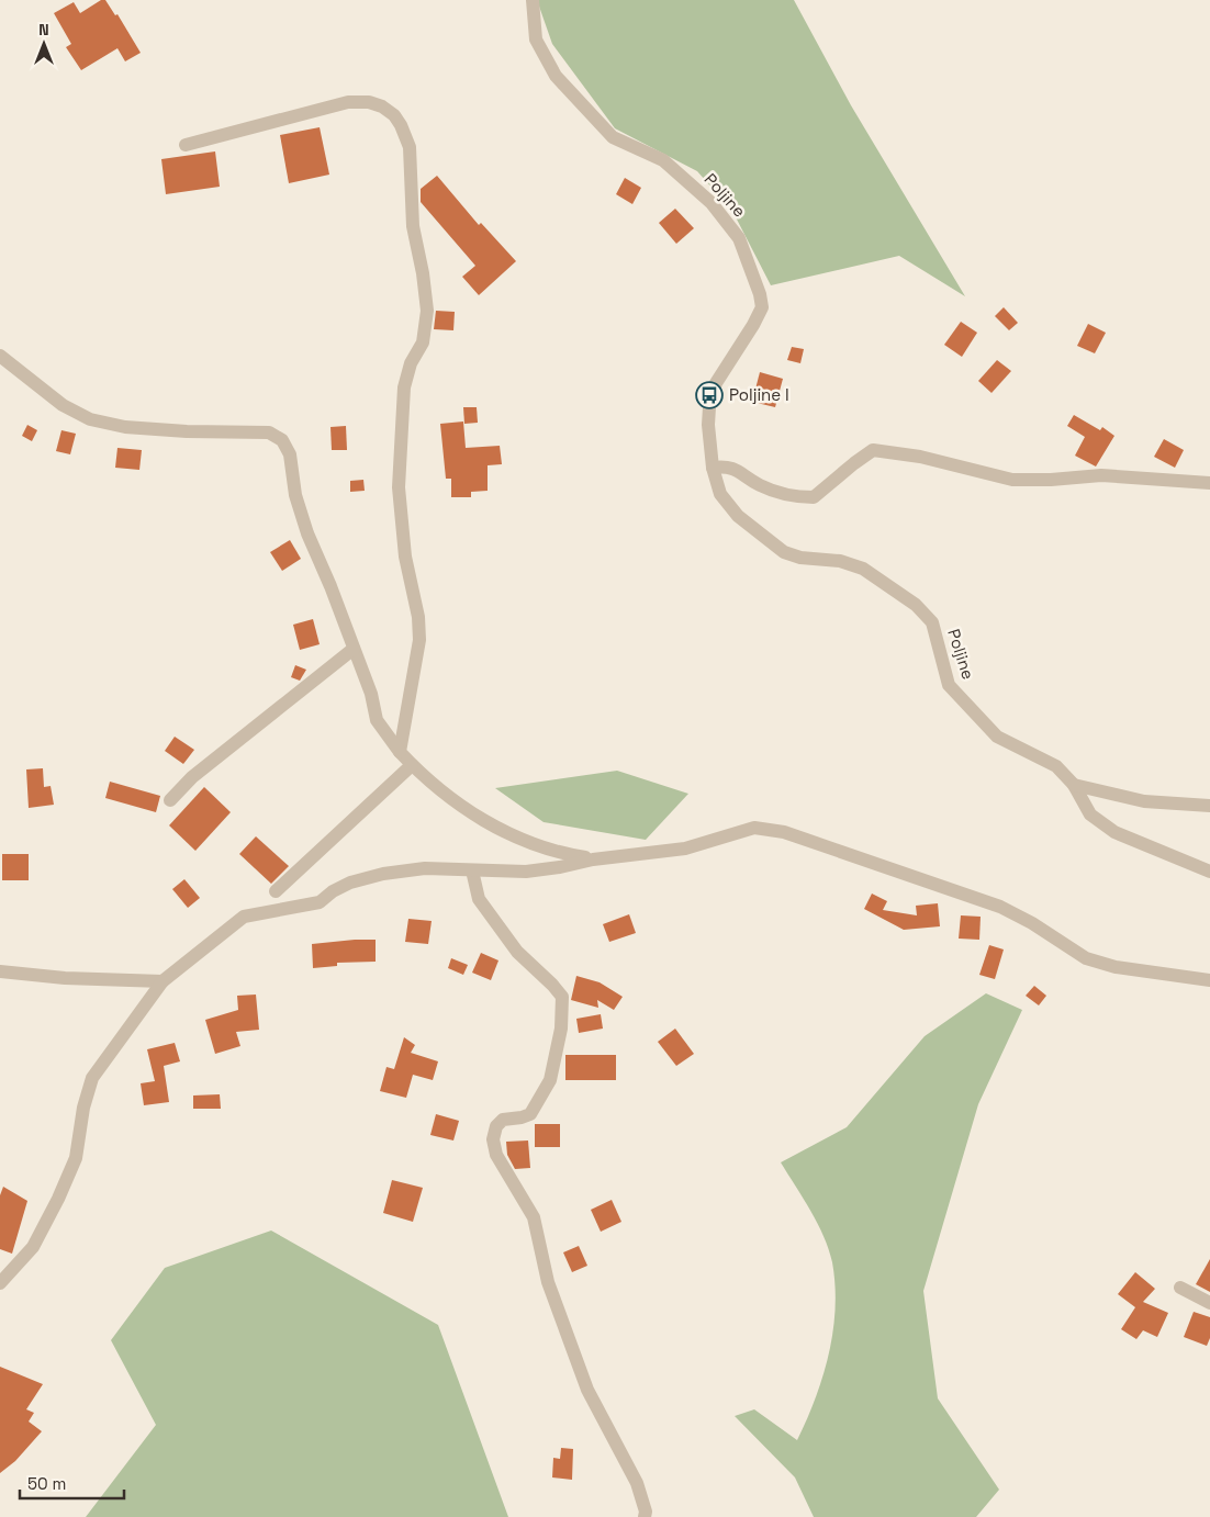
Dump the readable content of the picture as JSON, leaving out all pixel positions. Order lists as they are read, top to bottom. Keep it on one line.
{"streets":{"street":["Poljine"]},"places":{"bus stop":["Poljine I"]},"scale_bar":"50 m","north":"top"}
